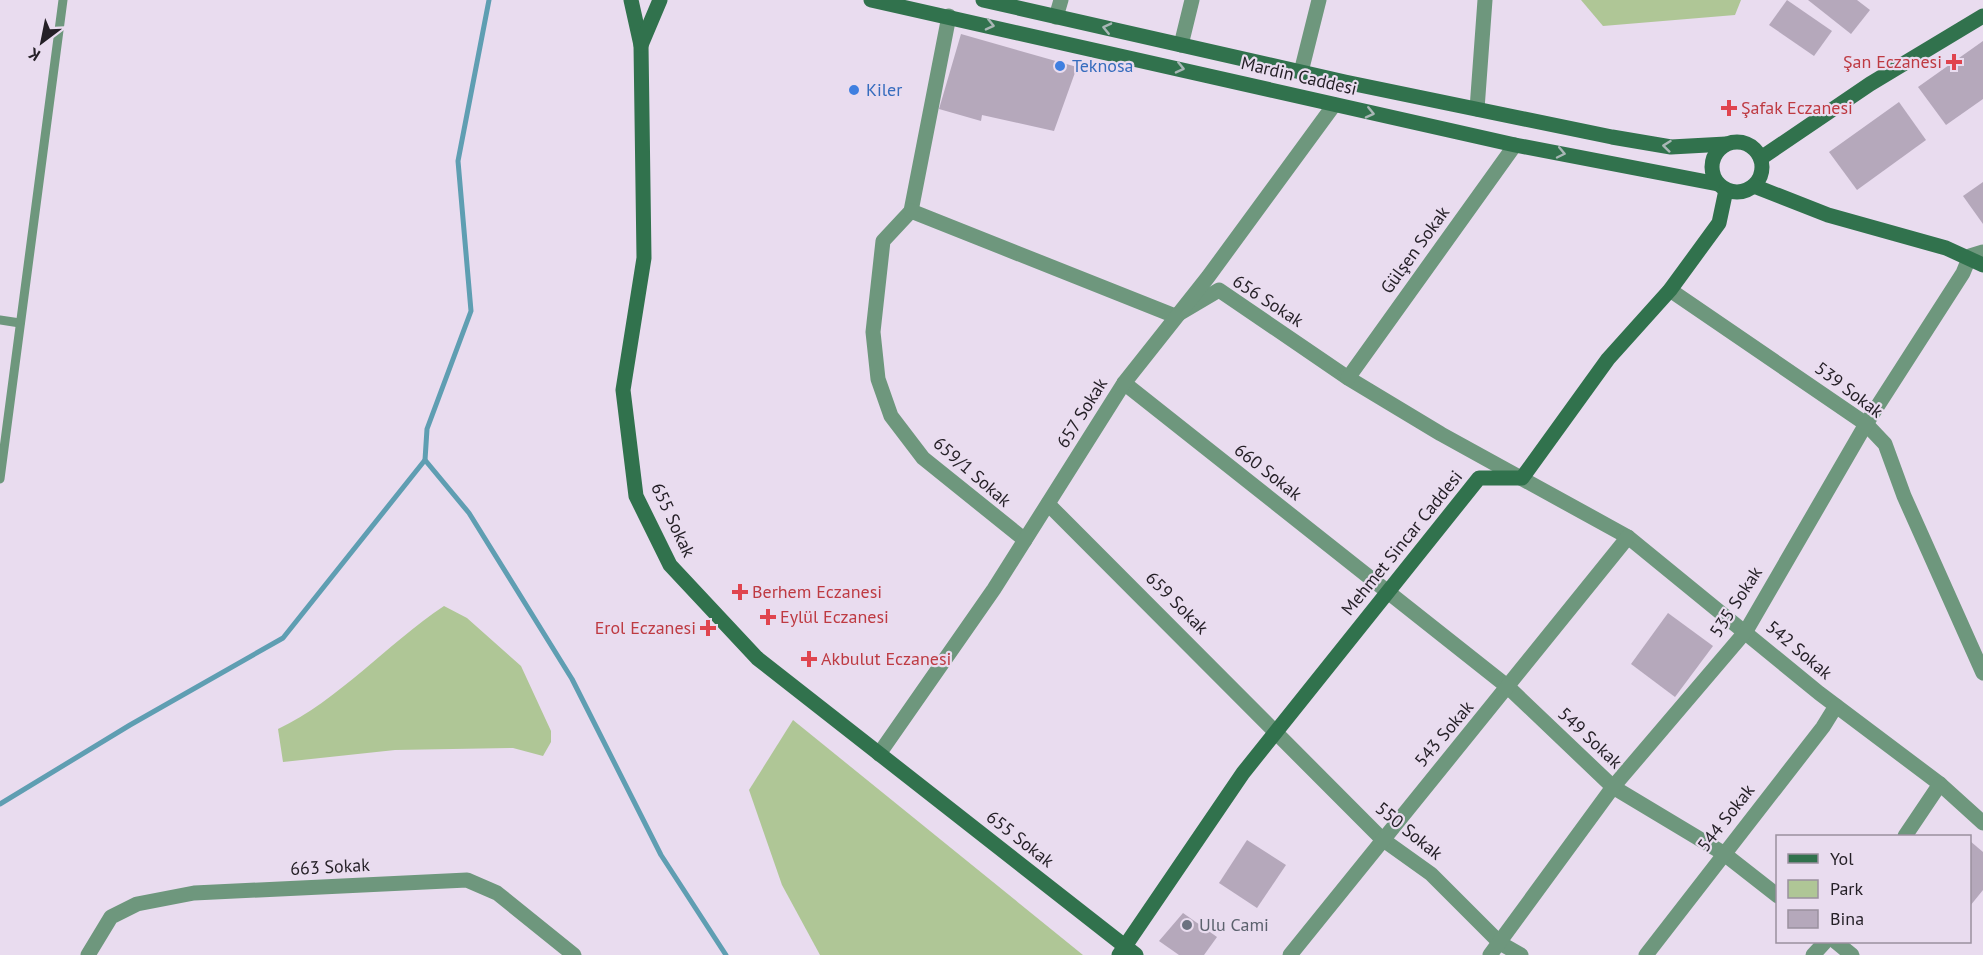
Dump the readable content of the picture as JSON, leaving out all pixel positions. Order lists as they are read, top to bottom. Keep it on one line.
{"streets":{"street":["Mardin Caddesi","Gülşen Sokak","656 Sokak","539 Sokak","657 Sokak","659/1 Sokak","660 Sokak","655 Sokak","Mehmet Sincar Caddesi","535 Sokak","659 Sokak","542 Sokak","543 Sokak","549 Sokak","544 Sokak","550 Sokak","663 Sokak"]},"crossings":[["Mardin Caddesi","Gülşen Sokak"],["Mardin Caddesi","657 Sokak"],["Gülşen Sokak","656 Sokak"],["656 Sokak","657 Sokak"],["656 Sokak","Mehmet Sincar Caddesi"],["656 Sokak","542 Sokak"],["539 Sokak","535 Sokak"],["657 Sokak","659/1 Sokak"],["657 Sokak","660 Sokak"],["657 Sokak","655 Sokak"],["657 Sokak","659 Sokak"],["660 Sokak","Mehmet Sincar Caddesi"],["660 Sokak","549 Sokak"],["655 Sokak","Mehmet Sincar Caddesi"],["Mehmet Sincar Caddesi","659 Sokak"],["Mehmet Sincar Caddesi","542 Sokak"],["Mehmet Sincar Caddesi","549 Sokak"],["Mehmet Sincar Caddesi","550 Sokak"],["535 Sokak","542 Sokak"],["535 Sokak","549 Sokak"],["535 Sokak","550 Sokak"],["659 Sokak","550 Sokak"],["542 Sokak","543 Sokak"],["542 Sokak","544 Sokak"],["543 Sokak","549 Sokak"],["543 Sokak","550 Sokak"],["549 Sokak","544 Sokak"]],"places":{"health":["Şan Eczanesi","Şafak Eczanesi","Berhem Eczanesi","Eylül Eczanesi","Erol Eczanesi","Akbulut Eczanesi"],"other":["Teknosa","Kiler","Ulu Cami"]},"legend":["Yol","Park","Bina"],"north":"bottom left"}
